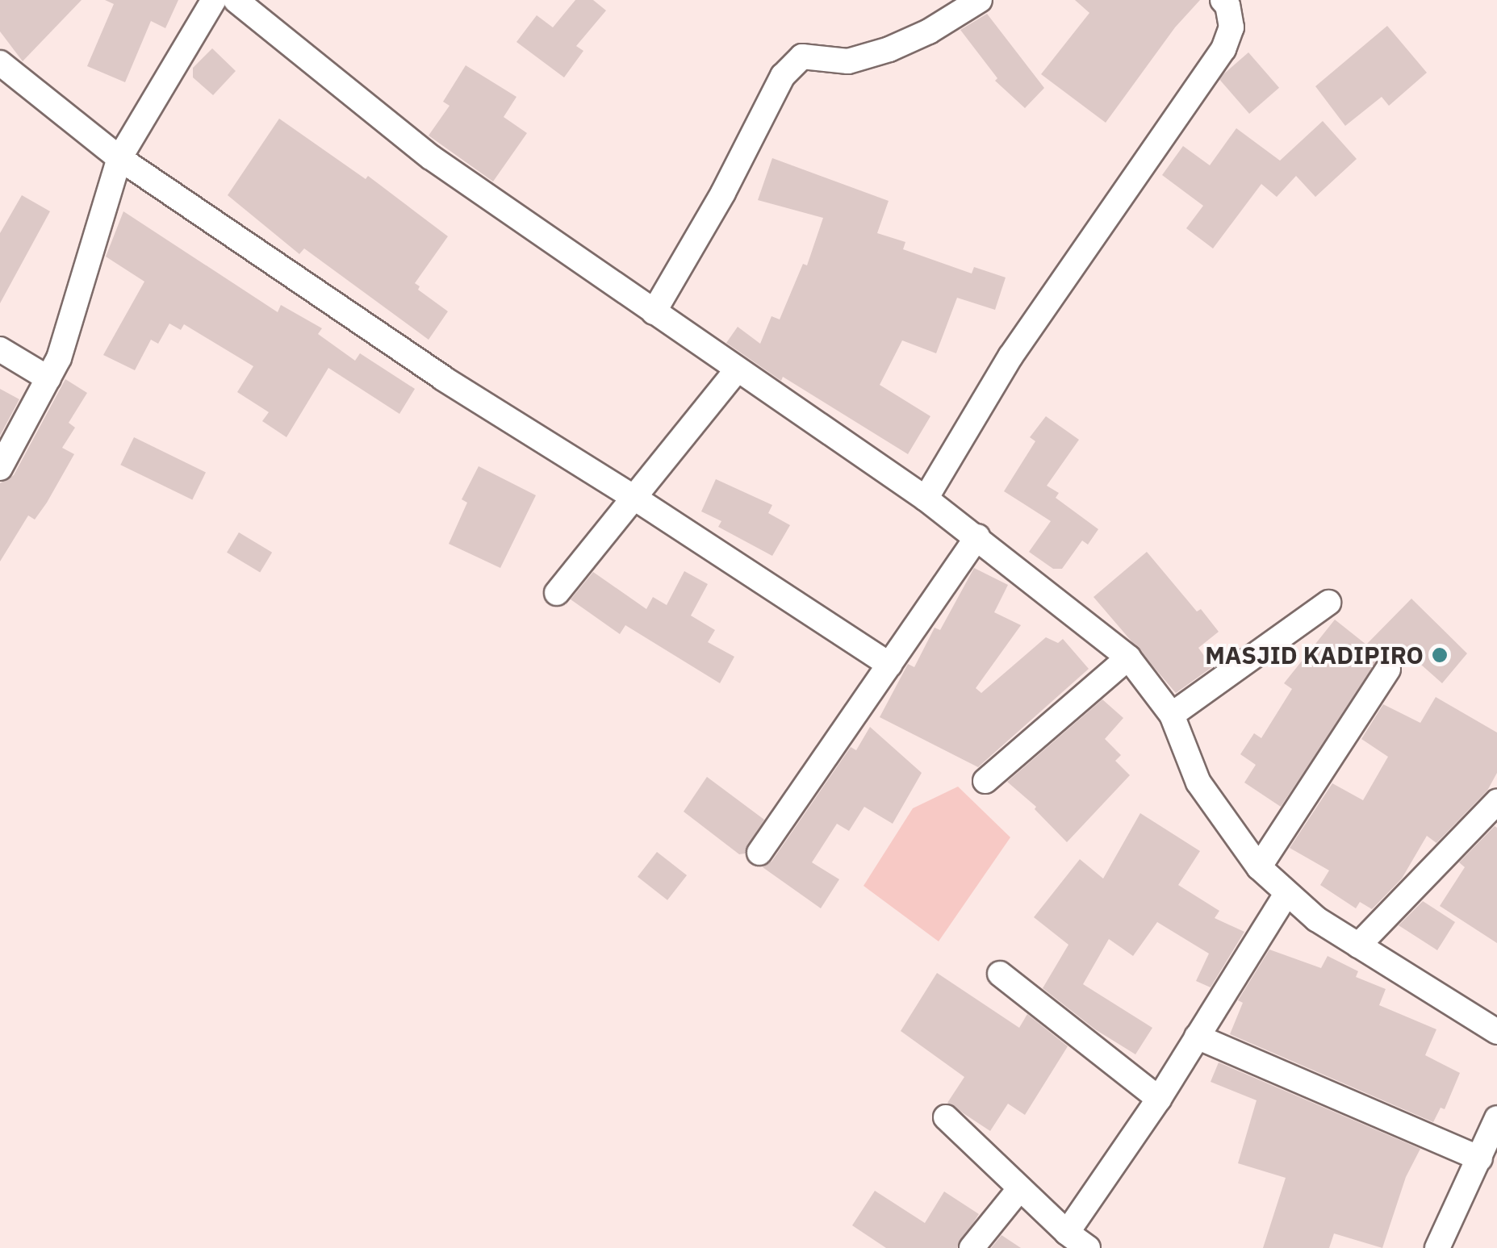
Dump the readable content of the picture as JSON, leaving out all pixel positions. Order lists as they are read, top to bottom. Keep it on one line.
{"places":["MASJID KADIPIRO"]}
